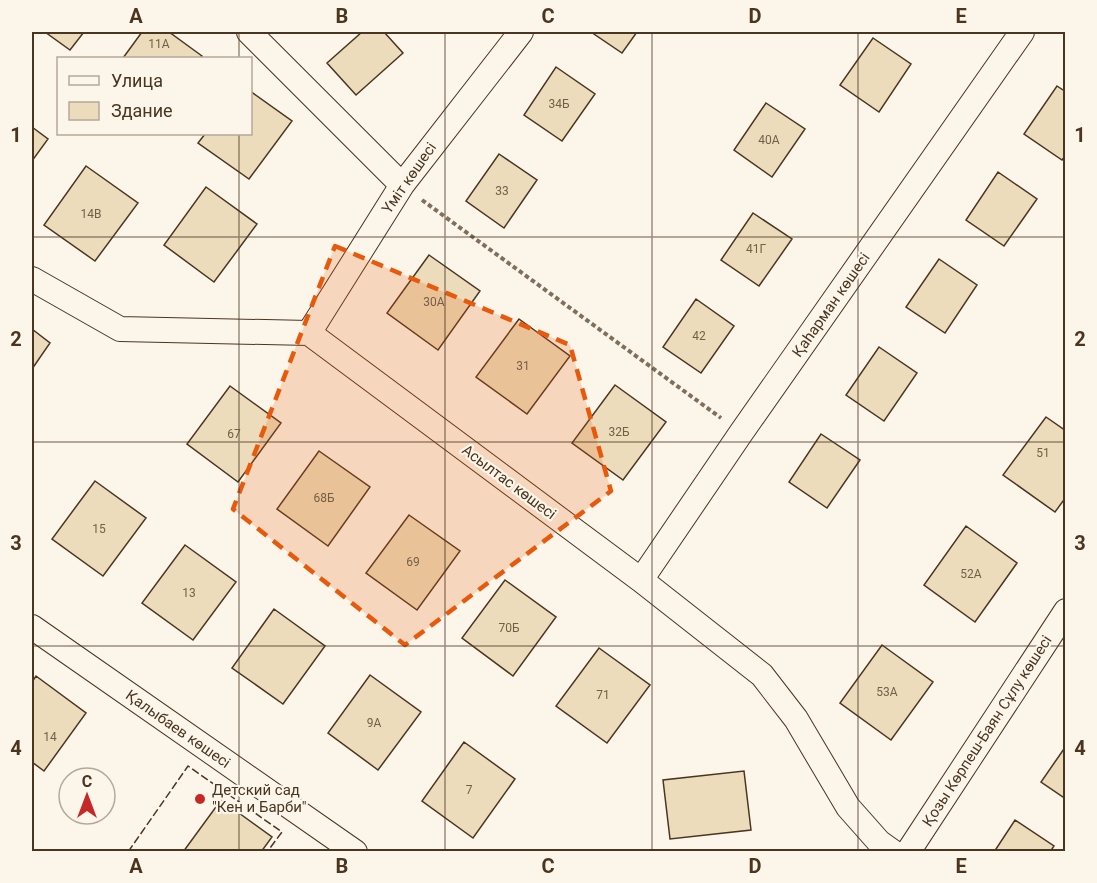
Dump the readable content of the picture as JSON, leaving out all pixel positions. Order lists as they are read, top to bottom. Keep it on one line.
{"streets":{"street":["Үміт көшесі","Қаһарман көшесі","Асылтас көшесі","Қалыбаев көшесі","Қозы Көрпеш-Баян Сұлу көшесі"]},"crossings":[["Үміт көшесі","Асылтас көшесі"],["Қаһарман көшесі","Асылтас көшесі"]],"places":["Детский сад \"Кен и Барби\""],"house_numbers":["11А","34Б","40А","33","14В","41Г","30А","42","31","32Б","67","51","68Б","15","69","52А","13","70Б","53А","71","9А","14","7"],"legend":["Улица","Здание"],"north":"top","grid":{"columns":["A","B","C","D","E"],"rows":["1","2","3","4"]}}
